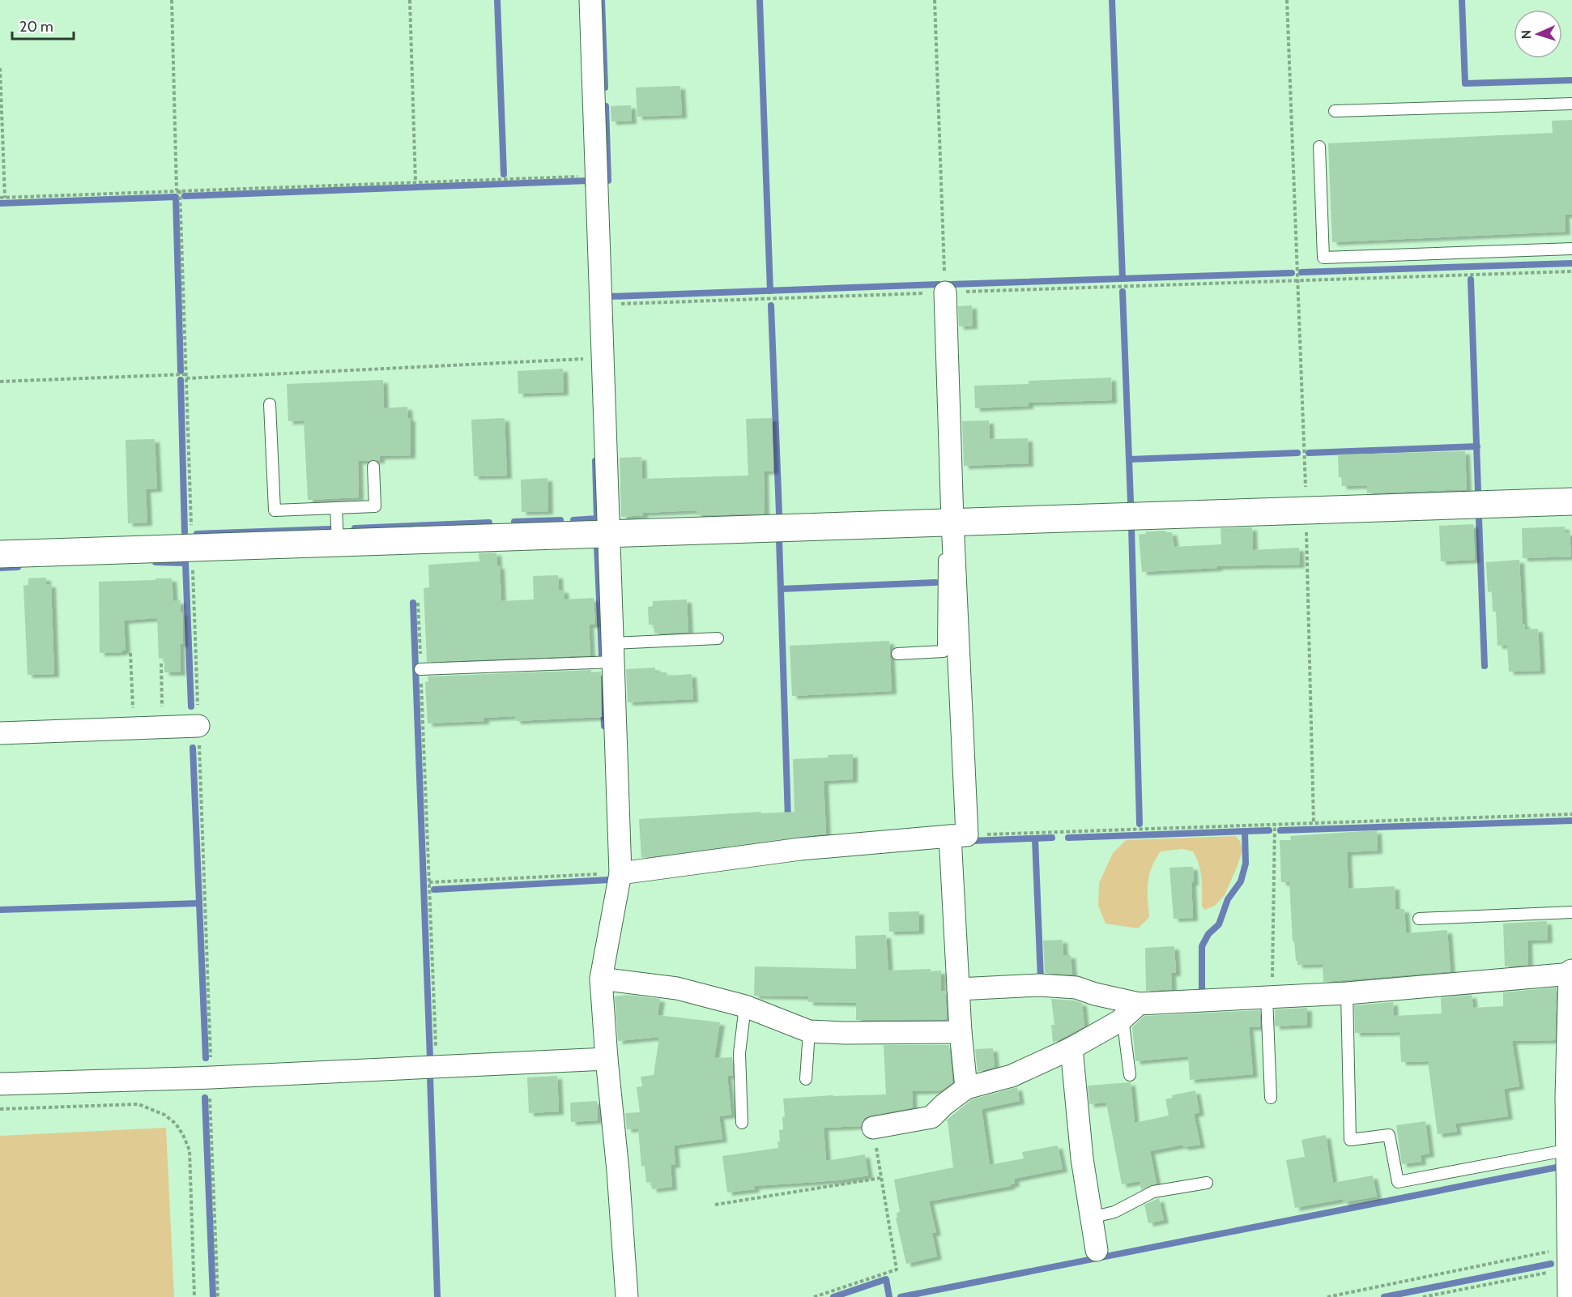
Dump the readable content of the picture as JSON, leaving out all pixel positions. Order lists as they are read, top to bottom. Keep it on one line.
{"scale_bar":"20 m","north":"left"}
